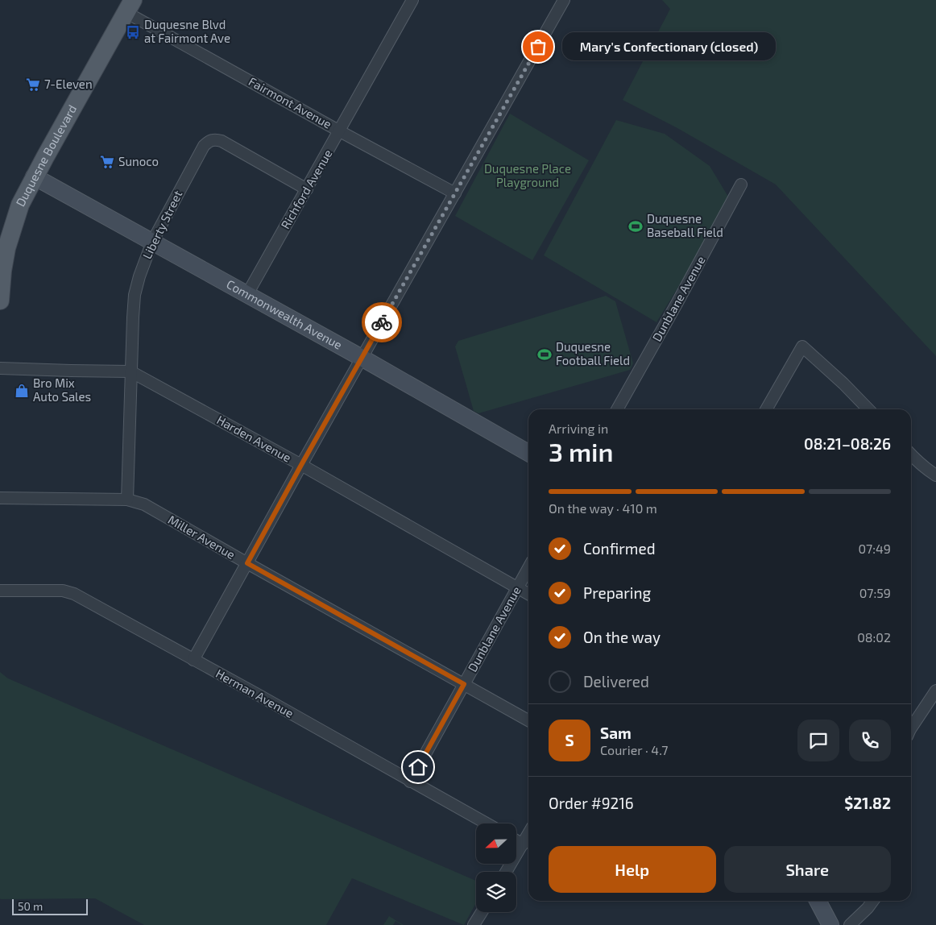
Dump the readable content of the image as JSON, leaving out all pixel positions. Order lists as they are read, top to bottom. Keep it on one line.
{"streets":{"main road":["Duquesne Boulevard"],"street":["Fairmont Avenue","Richford Avenue","Liberty Street","Dunblane Avenue","Commonwealth Avenue","Harden Avenue","Miller Avenue","Herman Avenue"]},"crossings":[["Fairmont Avenue","Duquesne Boulevard"],["Fairmont Avenue","Richford Avenue"],["Duquesne Boulevard","Commonwealth Avenue"],["Richford Avenue","Liberty Street"],["Richford Avenue","Commonwealth Avenue"],["Liberty Street","Commonwealth Avenue"],["Liberty Street","Harden Avenue"],["Liberty Street","Miller Avenue"],["Dunblane Avenue","Harden Avenue"],["Dunblane Avenue","Miller Avenue"],["Dunblane Avenue","Herman Avenue"]],"parks":["Duquesne Place Playground"],"places":{"bus stop":["Duquesne Blvd at Fairmont Ave"],"other":["Mary's Confectionary (closed)"],"supermarket":["7-Eleven","Sunoco"],"sports":["Duquesne Baseball Field","Duquesne Football Field"],"shop":["Bro Mix Auto Sales"]},"scale_bar":"50 m","north":"left","page":{"bubble":"Mary's Confectionary (closed)","heading":["3 min","Arriving in","08:21–08:26"],"panel":["Sam","Courier · 4.7","Order #9216","$21.82"],"bar":"On the way · 410 m","list":[["Confirmed","07:49"],["Preparing","07:59"],["On the way","08:02"],"Delivered"],"round":"S","buttons":["Help","Share"],"scale":"50 m"}}
